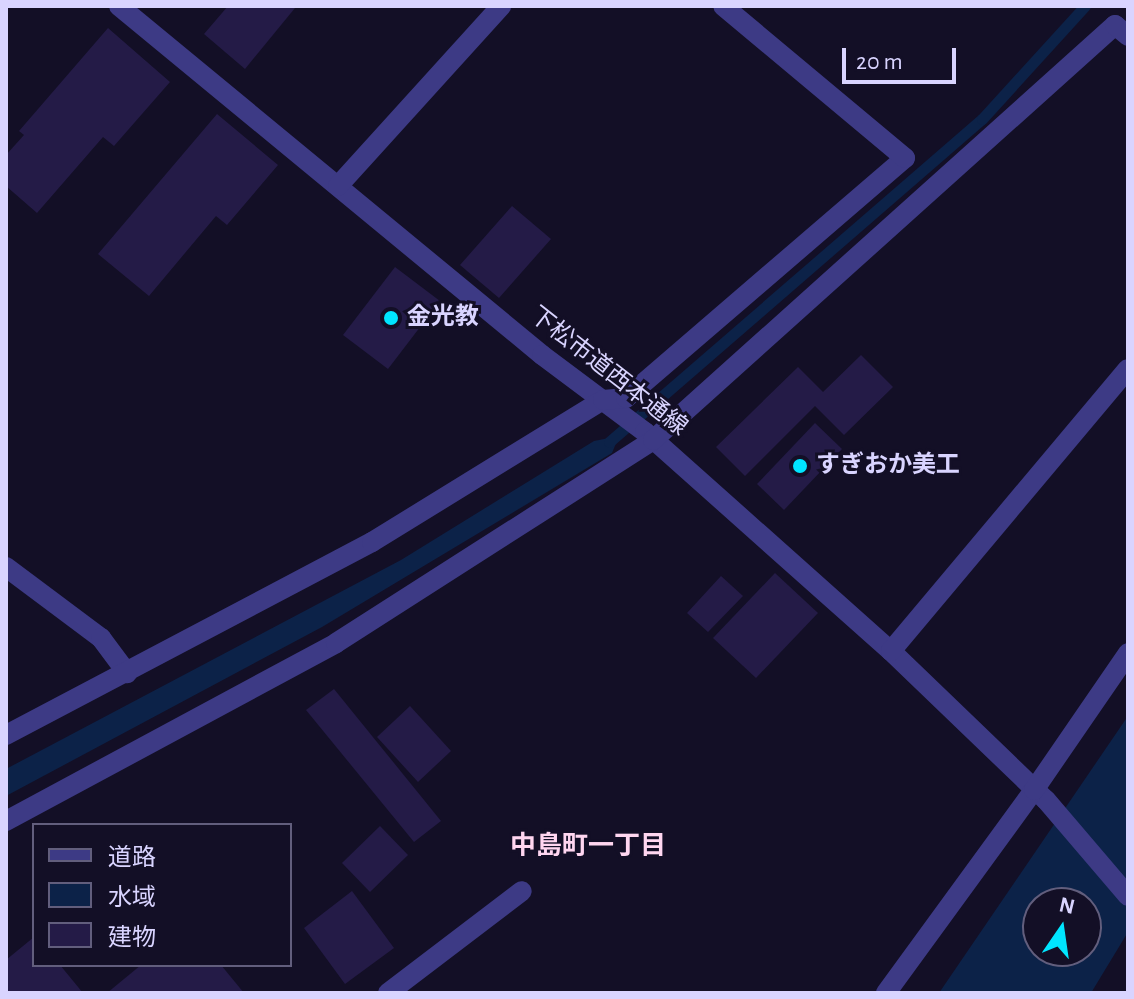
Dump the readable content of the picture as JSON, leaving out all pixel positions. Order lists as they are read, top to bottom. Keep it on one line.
{"streets":{"street":["下松市道西本通線"]},"districts":["中島町一丁目"],"places":["金光教","すぎおか美工"],"legend":["道路","水域","建物"],"scale_bar":"20 m","north":"top"}
